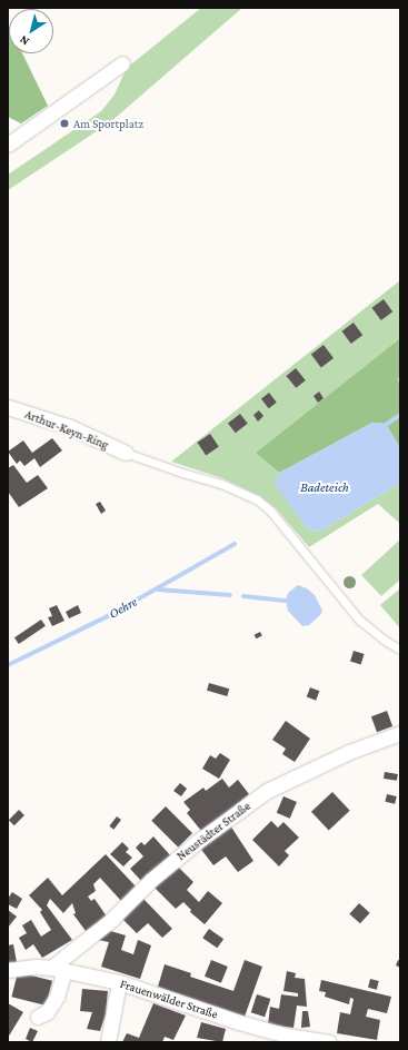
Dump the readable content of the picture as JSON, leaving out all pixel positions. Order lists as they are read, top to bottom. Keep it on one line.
{"streets":{"street":["Arthur-Keyn-Ring","Neustädter Straße","Frauenwälder Straße"]},"crossings":[["Neustädter Straße","Frauenwälder Straße"]],"water":["Badeteich","Oehre"],"places":["Am Sportplatz"],"north":"bottom left"}
